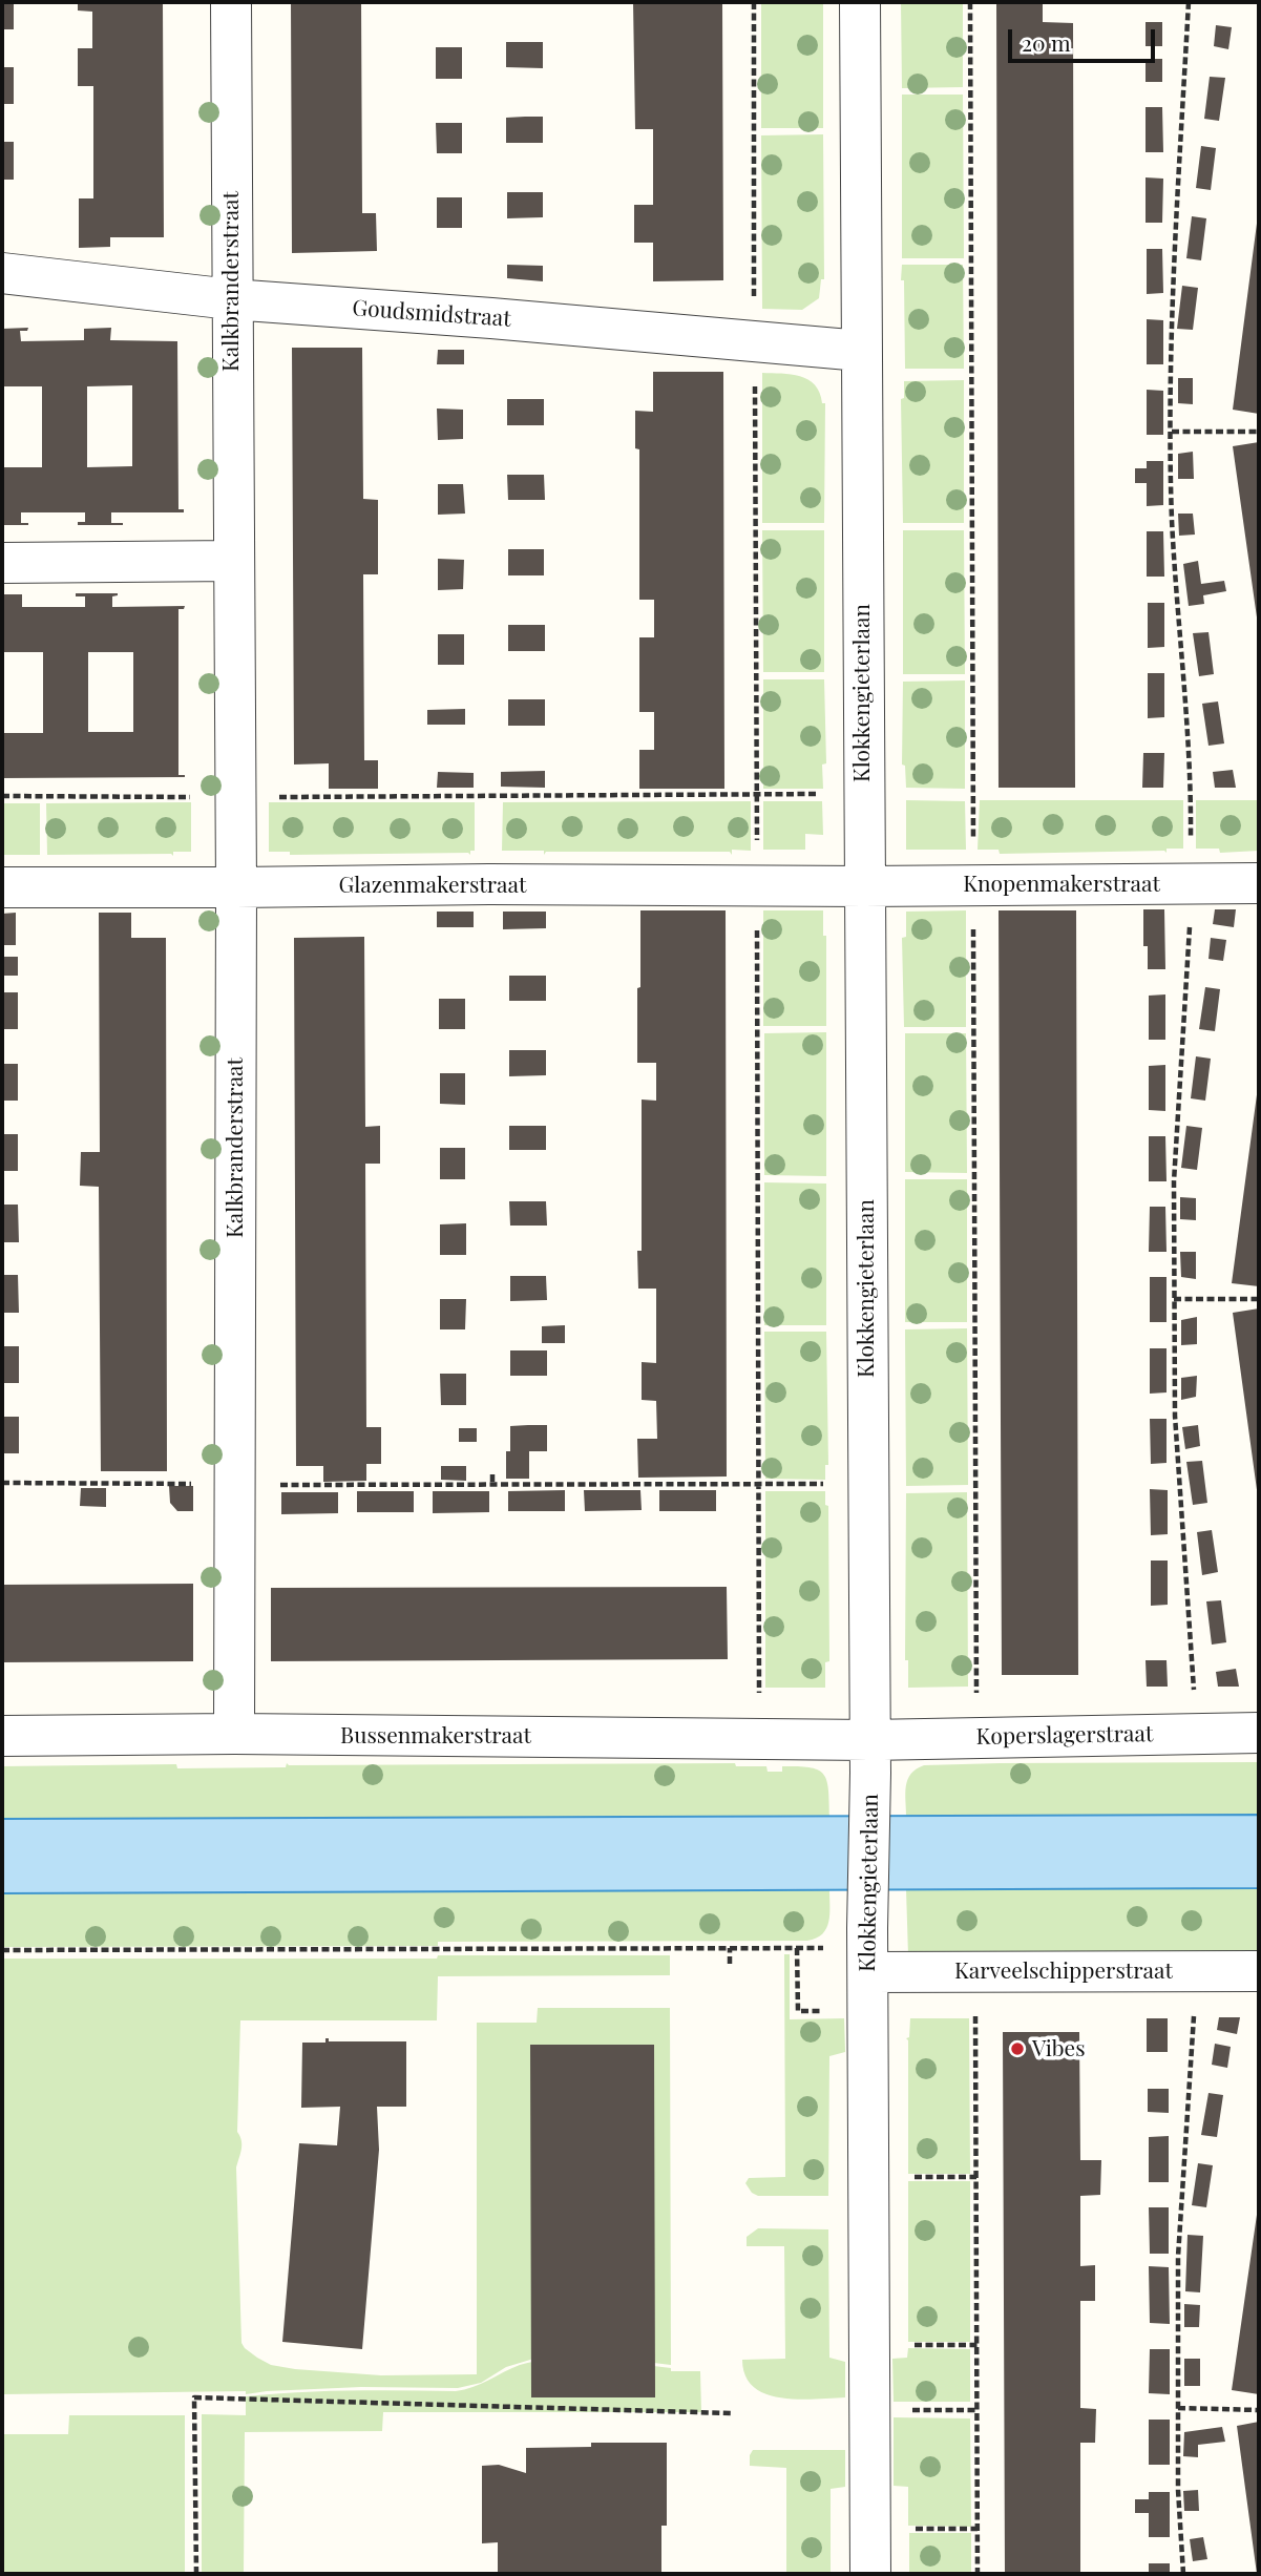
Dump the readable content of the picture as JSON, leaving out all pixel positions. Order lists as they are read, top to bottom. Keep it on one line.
{"streets":{"street":["Kalkbranderstraat","Goudsmidstraat","Klokkengieterlaan","Knopenmakerstraat","Glazenmakerstraat","Bussenmakerstraat","Koperslagerstraat","Karveelschipperstraat"]},"crossings":[["Kalkbranderstraat","Goudsmidstraat"],["Kalkbranderstraat","Glazenmakerstraat"],["Kalkbranderstraat","Bussenmakerstraat"],["Goudsmidstraat","Klokkengieterlaan"],["Klokkengieterlaan","Knopenmakerstraat"],["Klokkengieterlaan","Glazenmakerstraat"],["Klokkengieterlaan","Bussenmakerstraat"],["Klokkengieterlaan","Koperslagerstraat"],["Klokkengieterlaan","Karveelschipperstraat"],["Knopenmakerstraat","Glazenmakerstraat"],["Bussenmakerstraat","Koperslagerstraat"]],"places":["Vibes"],"scale_bar":"20 m"}
